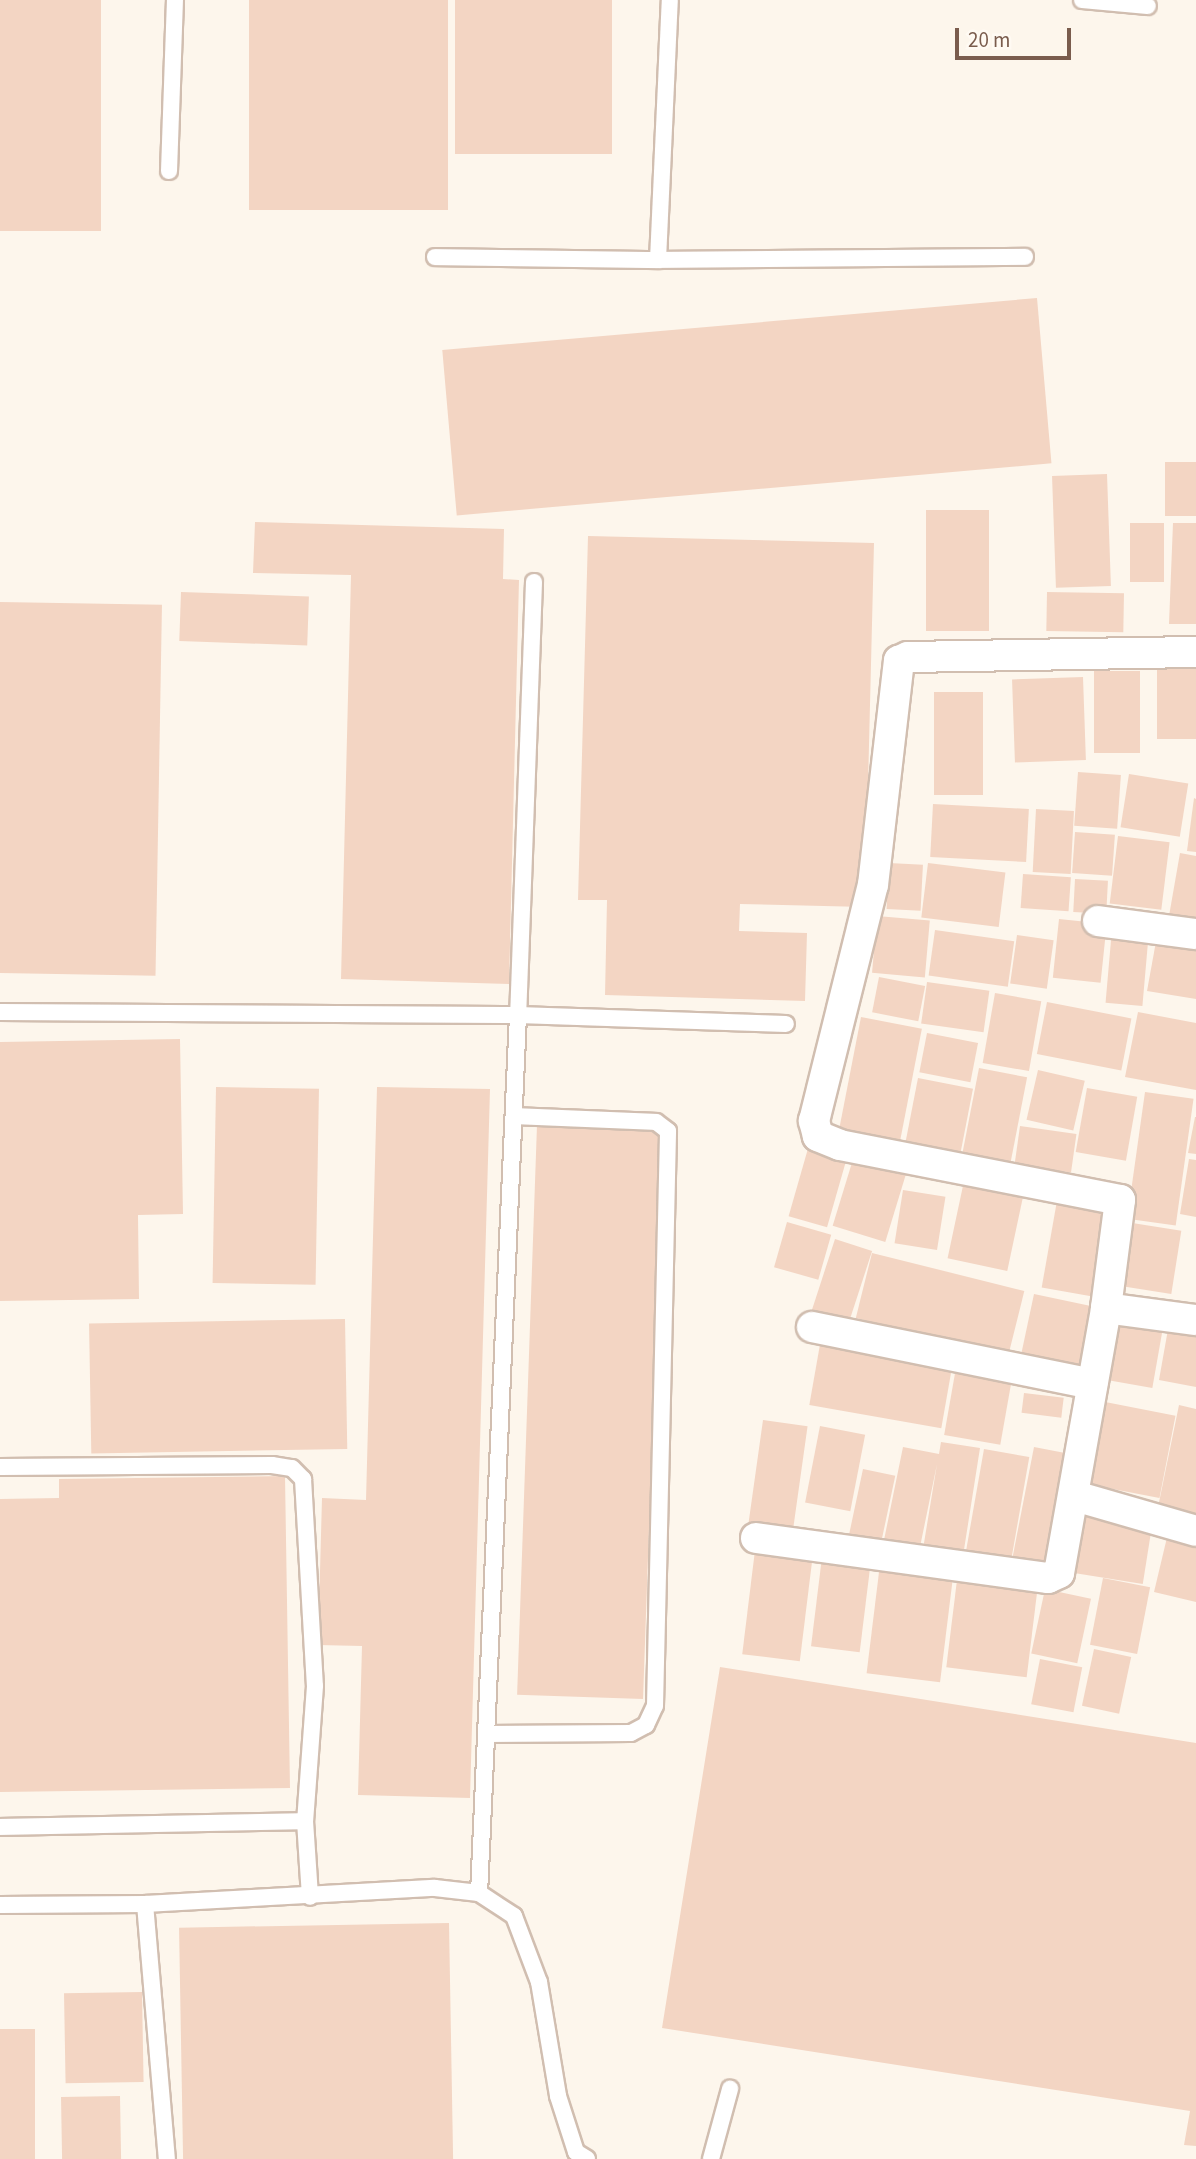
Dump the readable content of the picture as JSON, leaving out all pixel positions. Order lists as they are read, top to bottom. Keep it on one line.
{"scale_bar":"20 m"}
